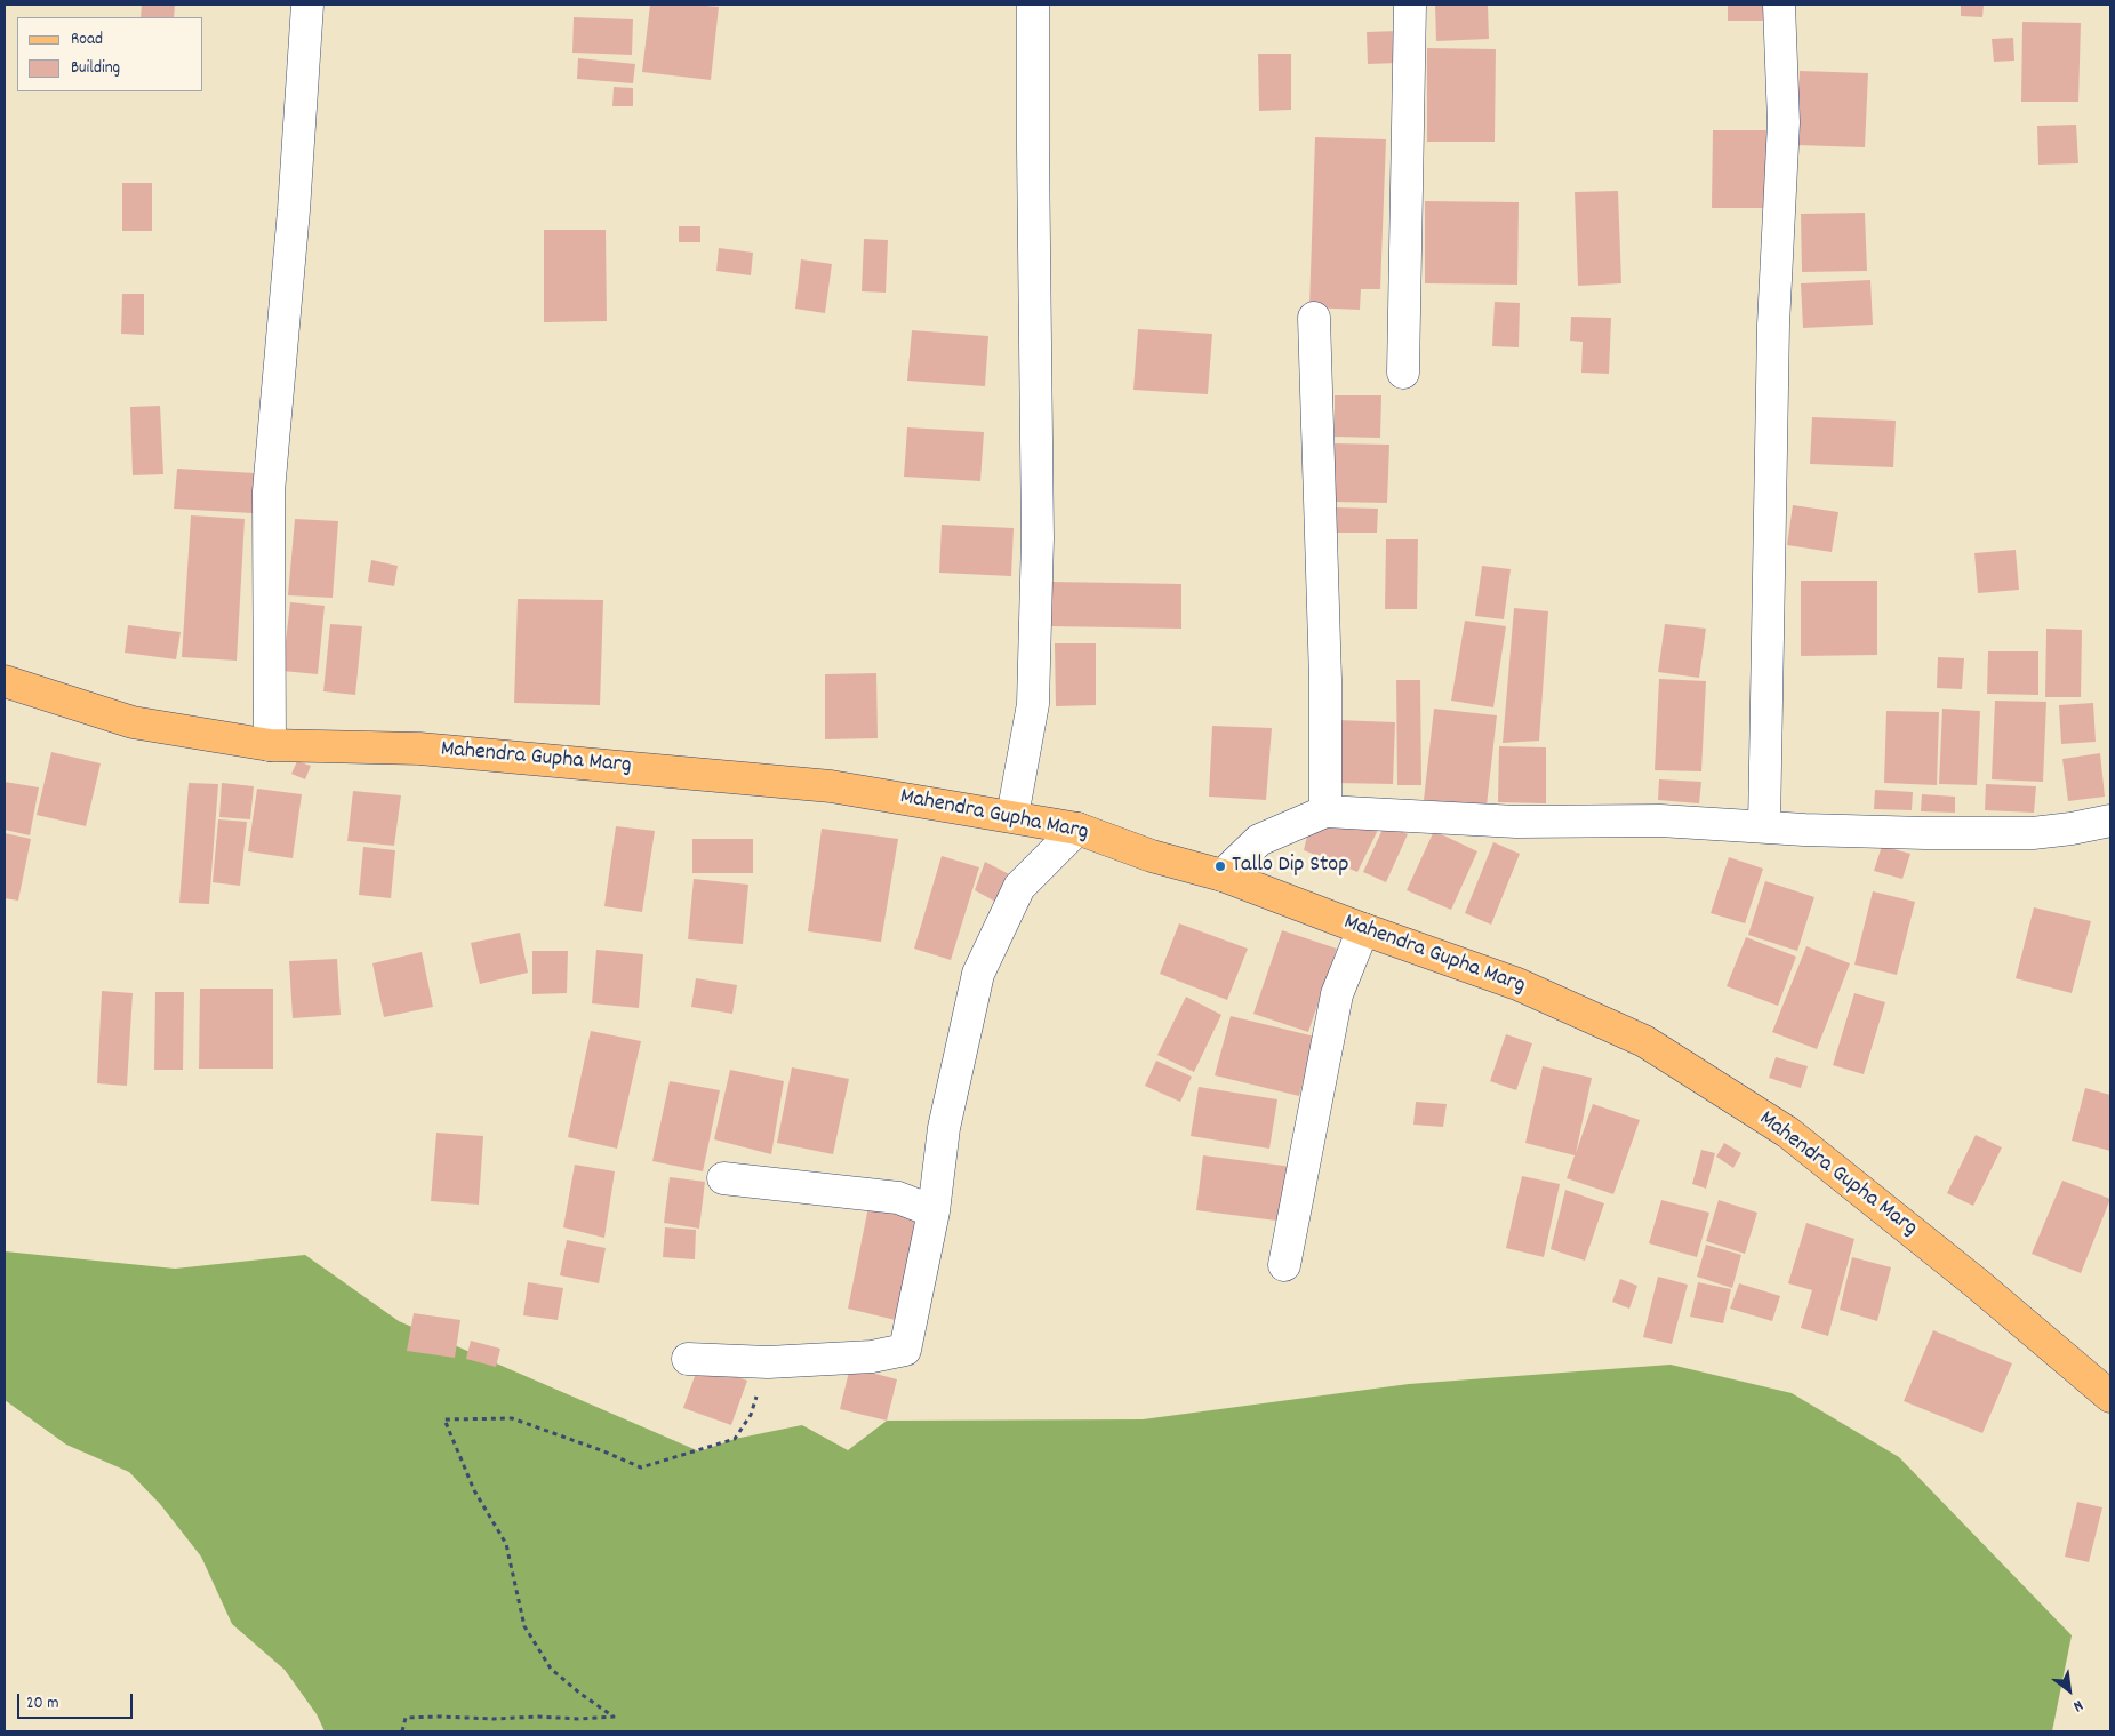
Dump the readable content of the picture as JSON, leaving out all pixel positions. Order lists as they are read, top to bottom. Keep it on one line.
{"streets":{"main road":["Mahendra Gupha Marg"]},"places":["Tallo Dip Stop"],"legend":["Road","Building"],"scale_bar":"20 m","north":"bottom right"}
